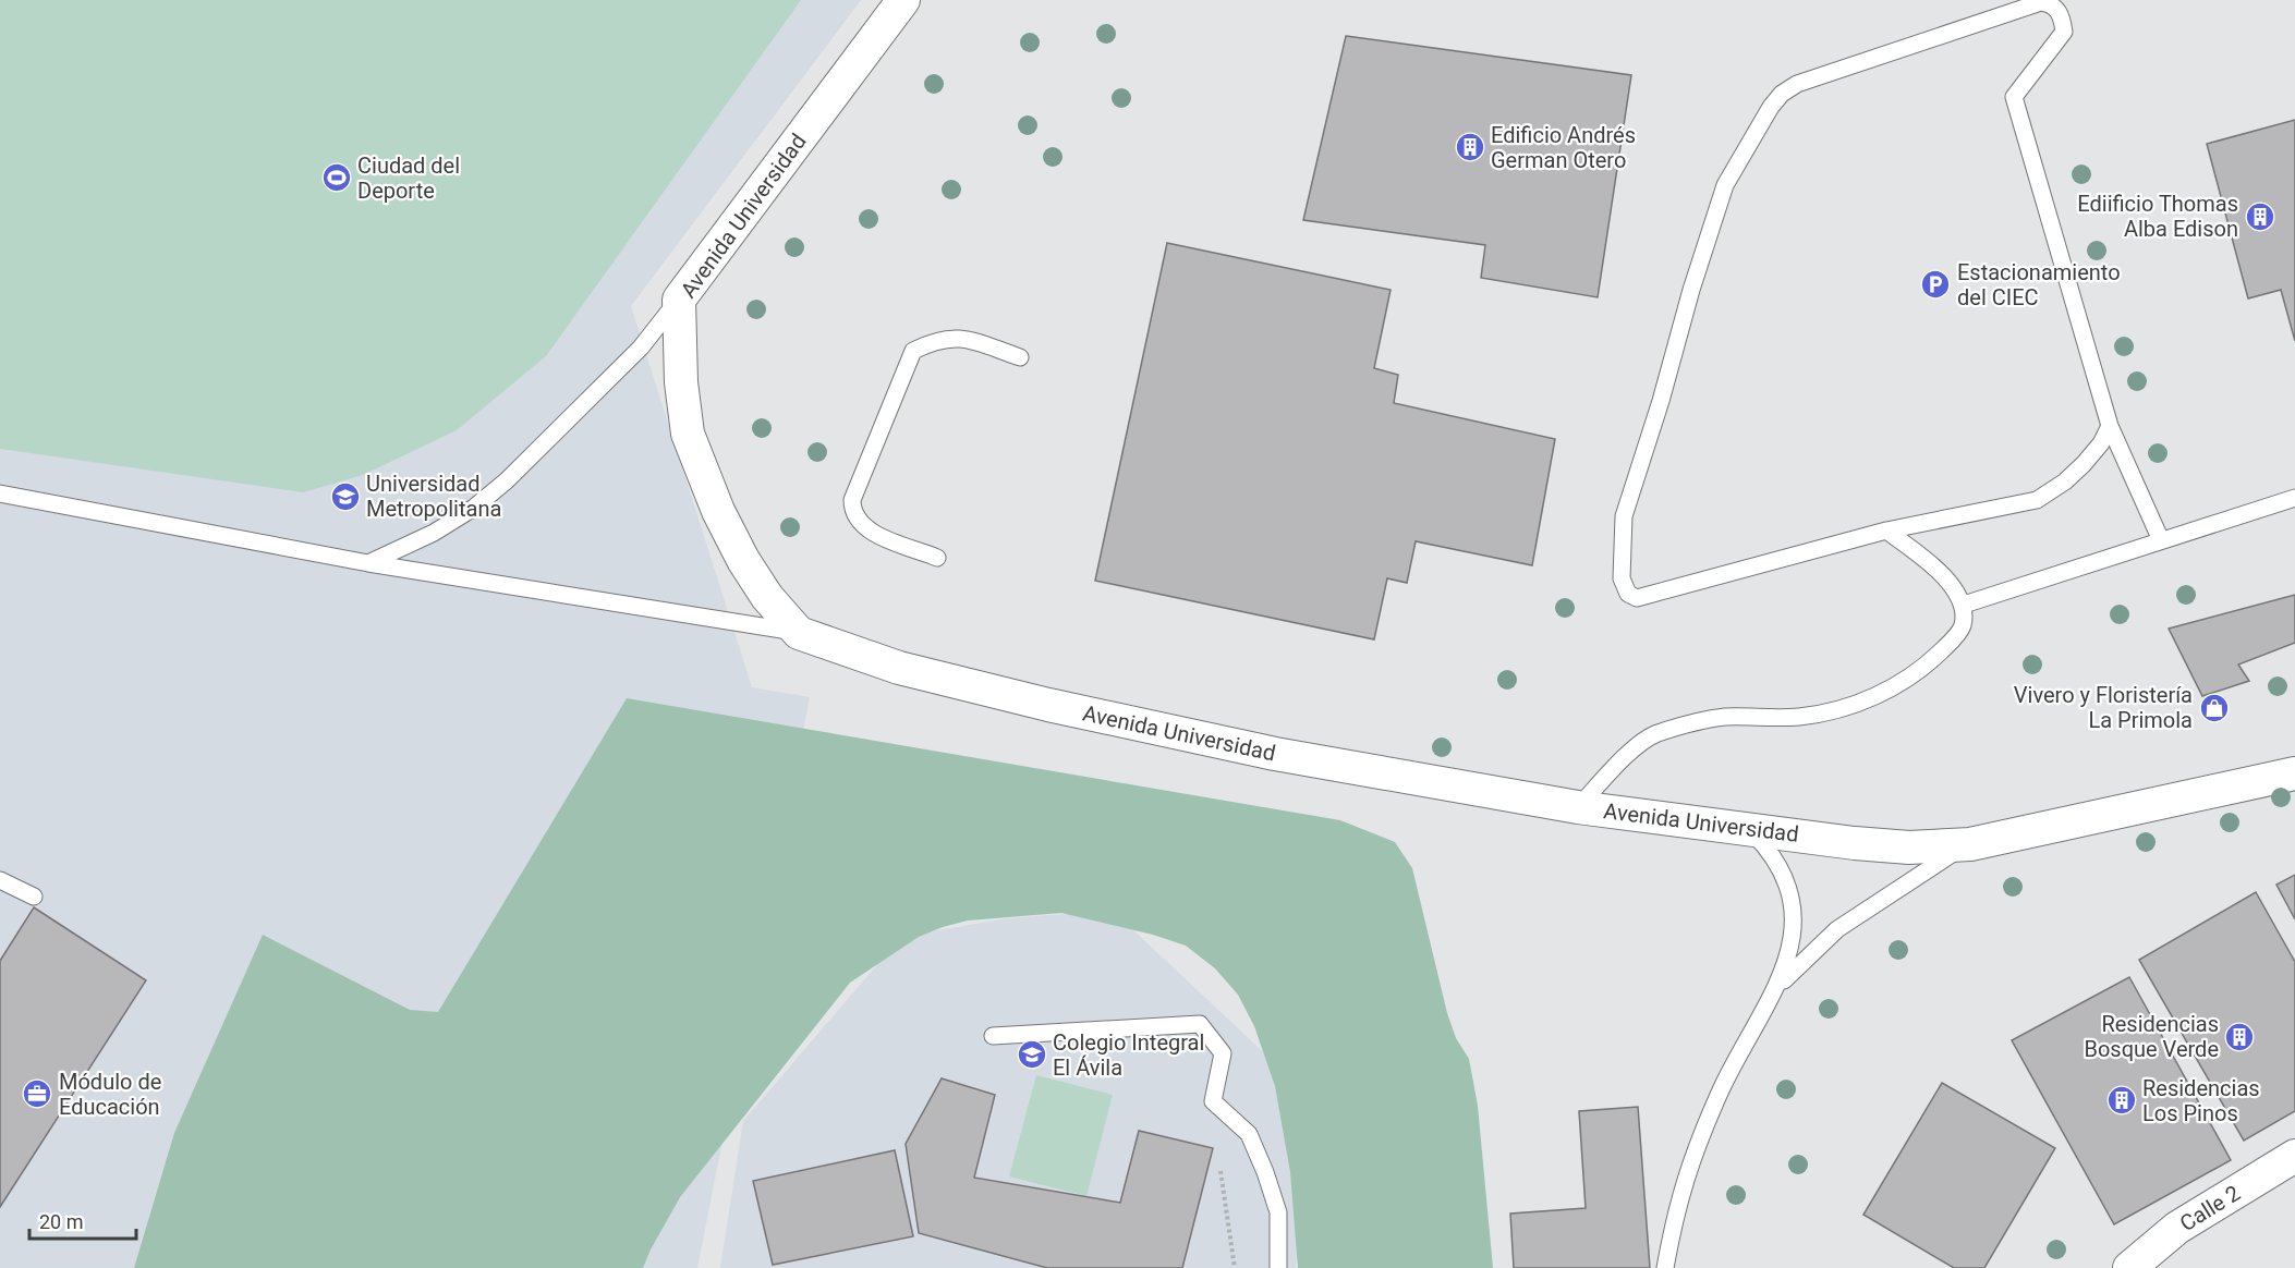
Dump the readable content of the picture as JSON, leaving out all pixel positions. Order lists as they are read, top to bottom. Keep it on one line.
{"streets":{"street":["Avenida Universidad","Calle 2"]},"places":{"building":["Edificio Andrés German Otero","Ediificio Thomas Alba Edison","Residencias Bosque Verde","Residencias Los Pinos"],"sports":["Ciudad del Deporte"],"parking":["Estacionamiento del CIEC"],"school or university":["Universidad Metropolitana","Colegio Integral El Ávila"],"shop":["Vivero y Floristería La Primola"],"office":["Módulo de Educación"]},"scale_bar":"20 m"}
